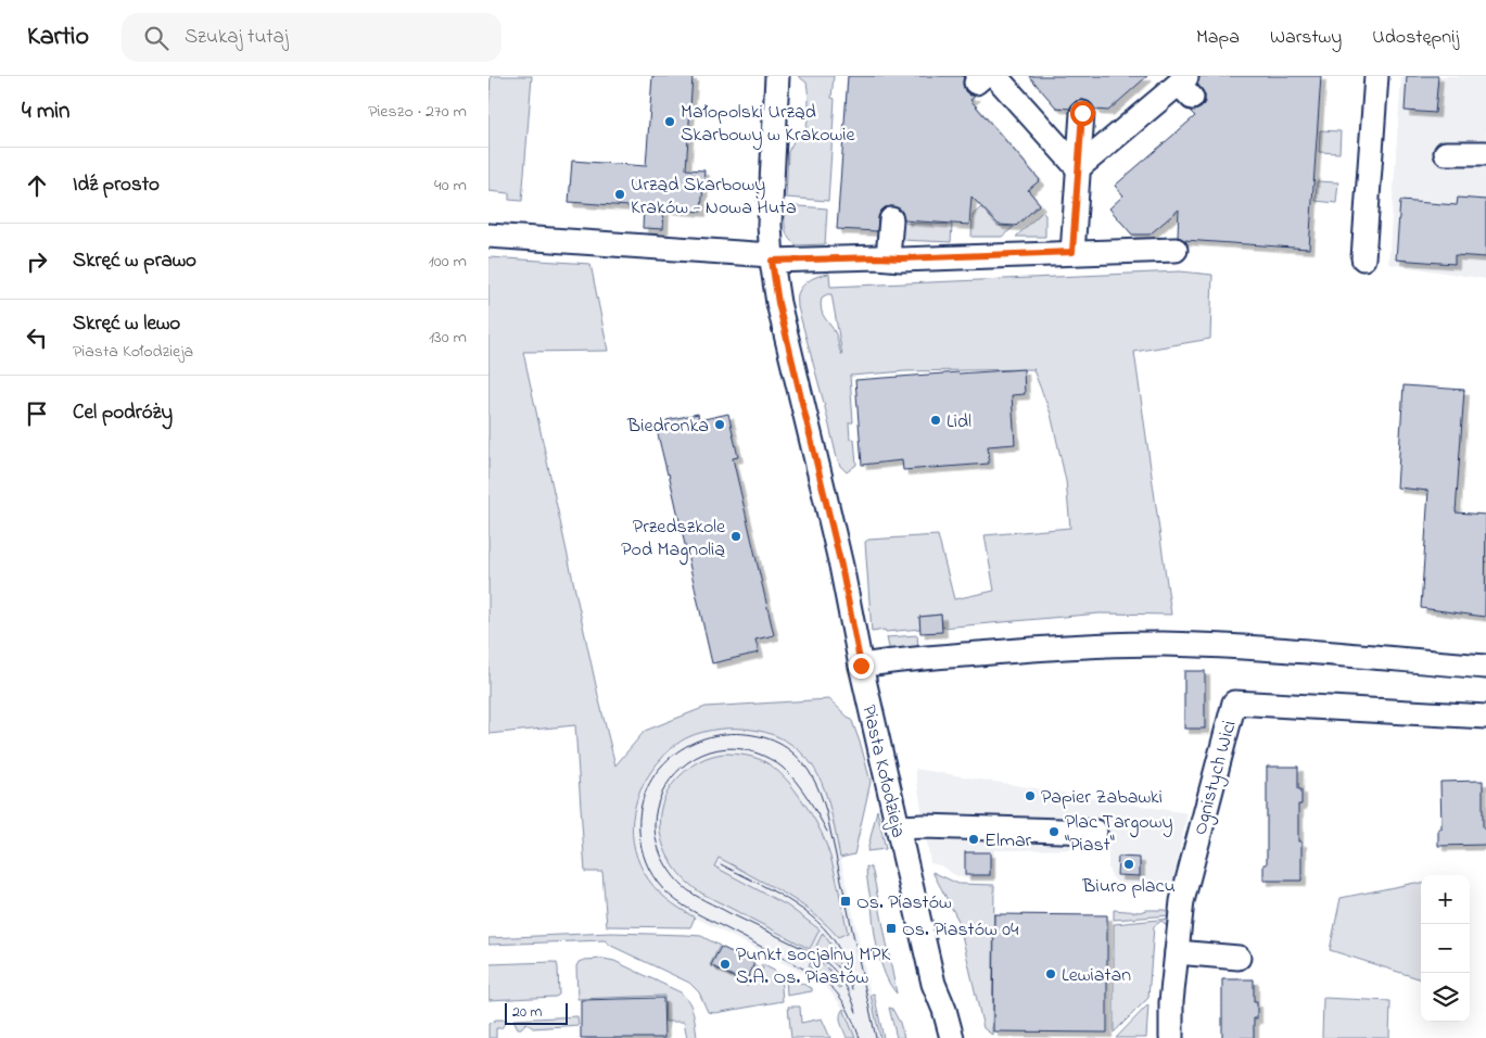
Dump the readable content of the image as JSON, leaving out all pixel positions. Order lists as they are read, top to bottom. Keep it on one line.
{"streets":{"street":["Piasta Kołodzieja","Ognistych Wici"]},"places":{"other":["Małopolski Urząd Skarbowy w Krakowie","Urząd Skarbowy Kraków - Nowa Huta","Lidl","Biedronka","Przedszkole Pod Magnolią","Papier Zabawki","Plac Targowy \"Piast\"","Elmar","Biuro placu","Punkt socjalny MPK S.A. Os. Piastów","Lewiatan"],"transit":["Os. Piastów","Os. Piastów 04"]},"scale_bar":"20 m","page":{"header":"Kartio","search":"Szukaj tutaj","nav":["Mapa","Warstwy","Udostępnij"],"heading":["4 min","Pieszo · 270 m"],"list":[["Idź prosto","40 m"],["Skręć w prawo","100 m"],["Skręć w lewo","Piasta Kołodzieja","130 m"],"Cel podróży"],"map_buttons":["+","−"],"scale":"20 m"}}
